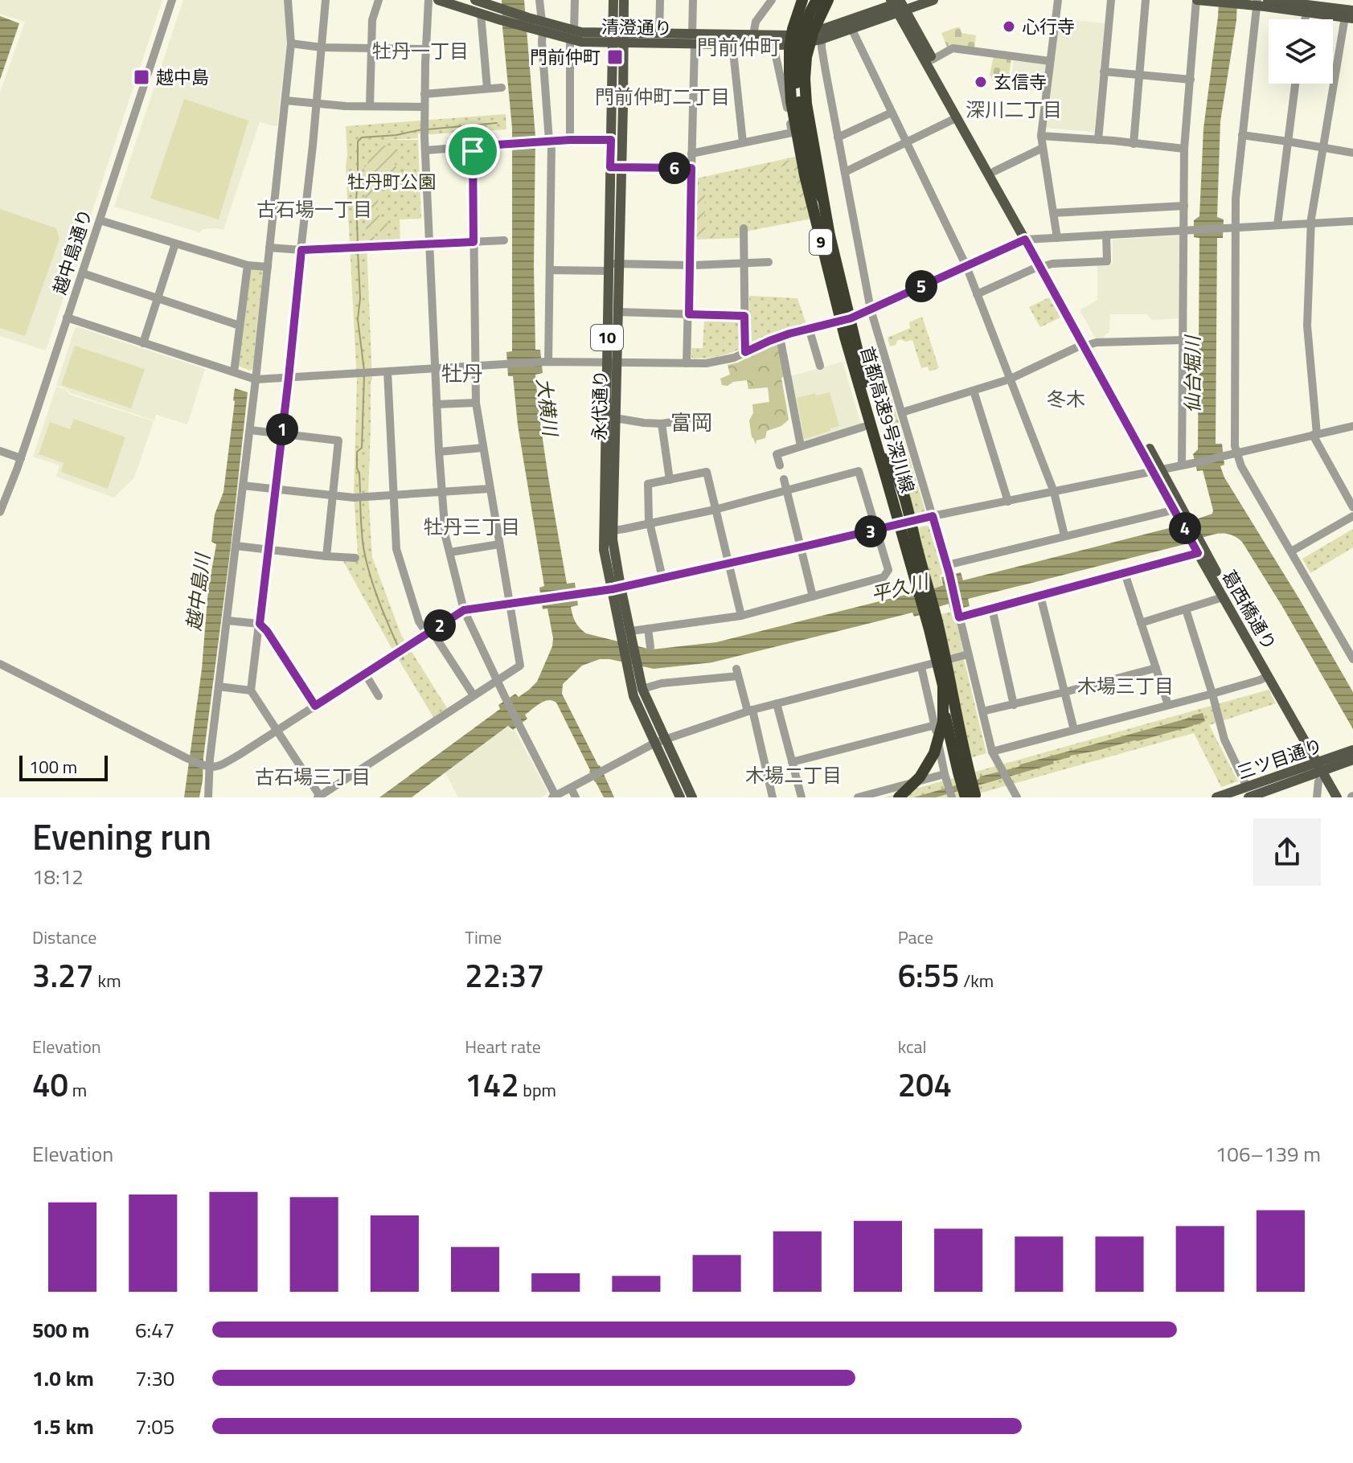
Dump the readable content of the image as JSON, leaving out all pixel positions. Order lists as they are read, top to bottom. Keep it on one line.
{"streets":{"highway":["9","首都高速9号深川線"],"main road":["清澄通り","10","永代通り","葛西橋通り","三ツ目通り"],"street":["越中島通り"]},"crossings":[["清澄通り","永代通り"],["清澄通り","葛西橋通り"],["葛西橋通り","三ツ目通り"]],"districts":["門前仲町","牡丹一丁目","門前仲町二丁目","深川二丁目","古石場一丁目","牡丹","冬木","富岡","牡丹三丁目","木場三丁目","木場二丁目","古石場三丁目"],"water":["仙台堀川","大横川","平久川","越中島川"],"parks":["牡丹町公園"],"places":{"other":["心行寺","玄信寺"],"transit":["門前仲町","越中島"]},"scale_bar":"100 m","page":{"pins":["6","5","1","4","3","2"],"scale":"100 m","heading":["Evening run","18:12"],"stats":[["Distance","3.27 km"],["Time","22:37"],["Pace","6:55 /km"],["Elevation","40 m"],["Heart rate","142 bpm"],["kcal","204"]],"chart":["Elevation","106–139 m"],"list":[{"name":"500 m","note":"6:47"},{"name":"1.0 km","note":"7:30"},{"name":"1.5 km","note":"7:05"}]}}
